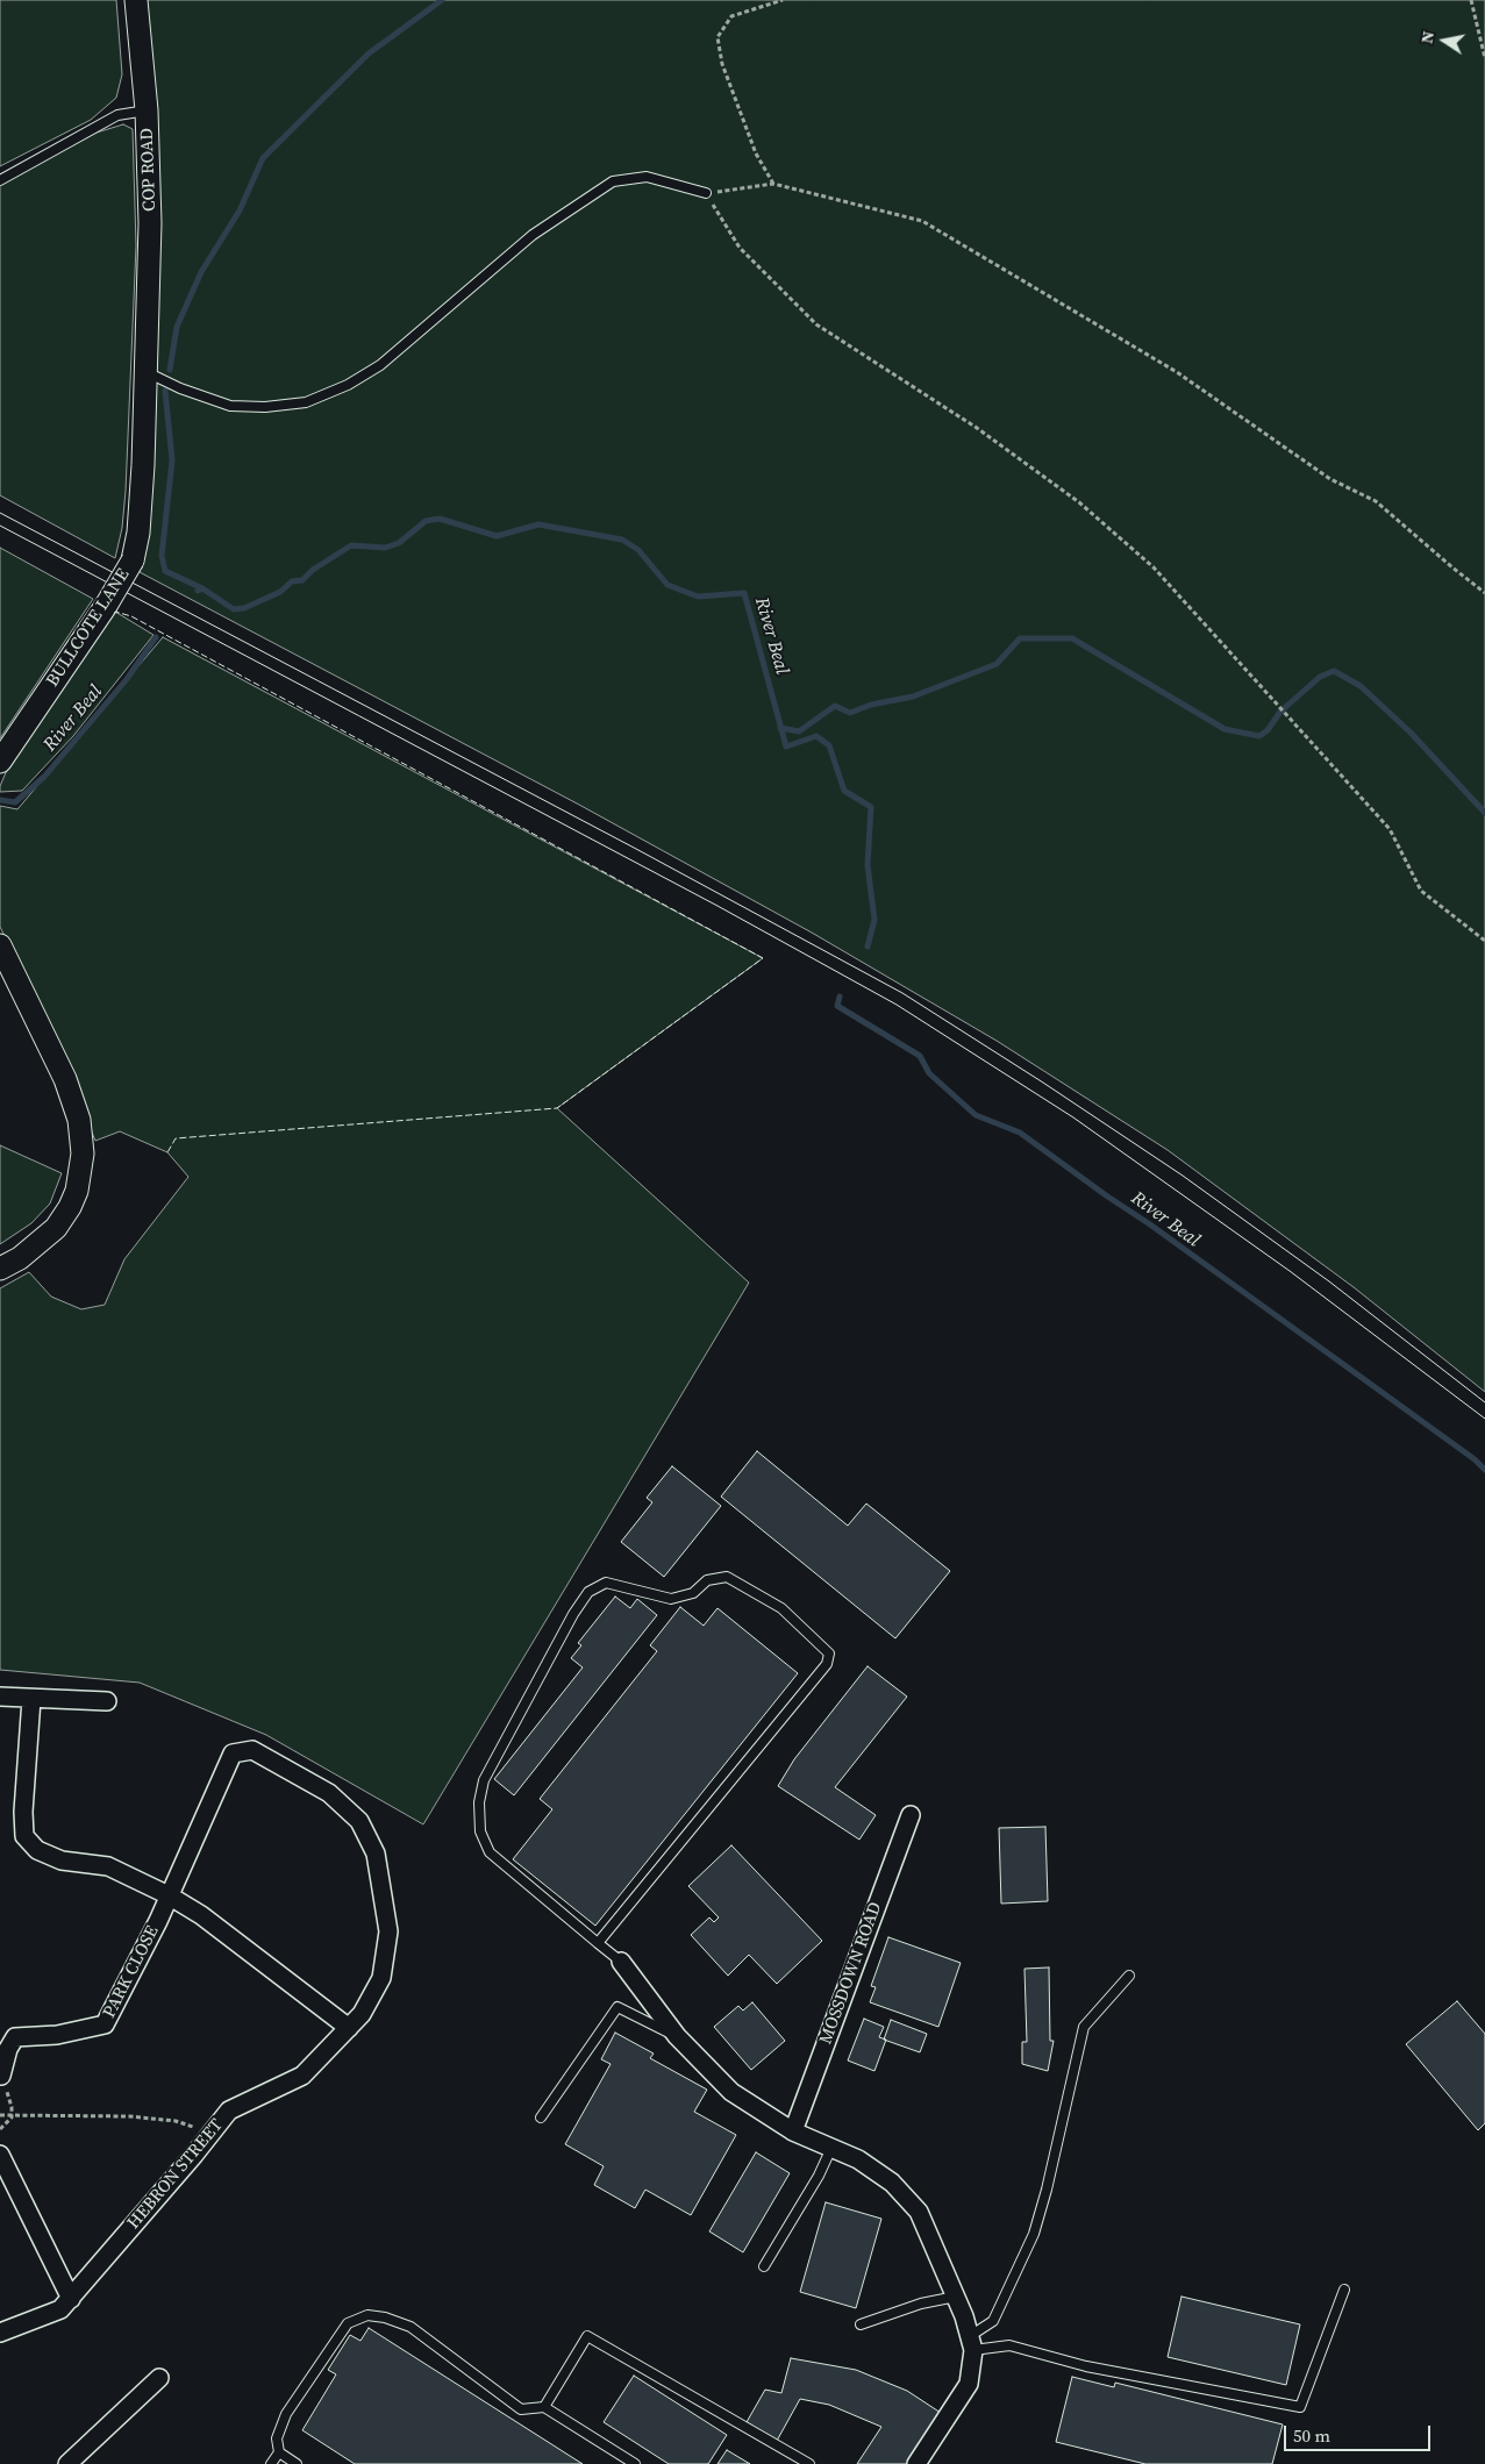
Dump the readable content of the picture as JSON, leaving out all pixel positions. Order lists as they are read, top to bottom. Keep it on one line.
{"streets":{"street":["COP ROAD","BULLCOTE LANE","PARK CLOSE","MOSSDOWN ROAD","HEBRON STREET"]},"crossings":[["COP ROAD","BULLCOTE LANE"],["PARK CLOSE","HEBRON STREET"]],"water":["River Beal"],"scale_bar":"50 m","north":"left"}
